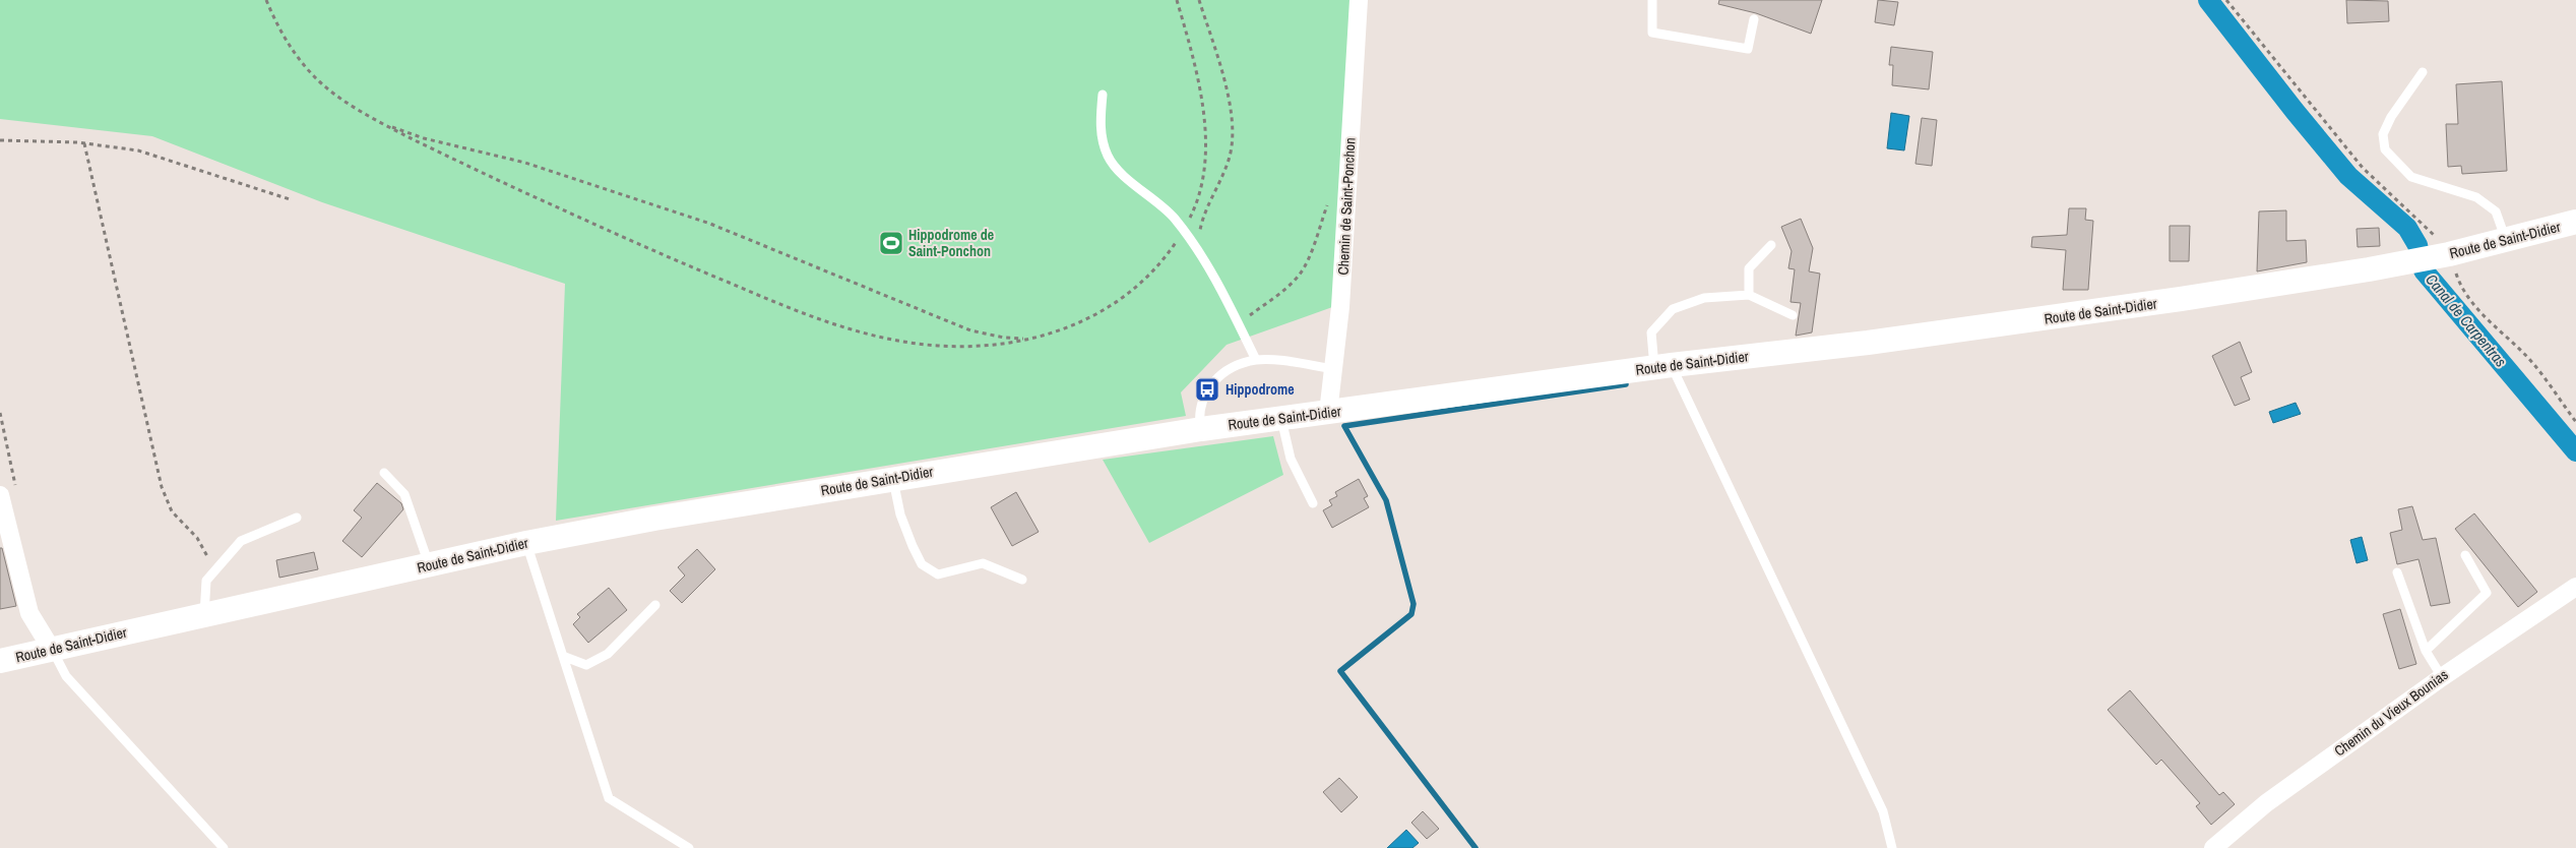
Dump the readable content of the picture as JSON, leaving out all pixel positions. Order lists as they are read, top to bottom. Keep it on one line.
{"streets":{"main road":["Route de Saint-Didier"],"street":["Chemin de Saint-Ponchon","Chemin du Vieux Bounias"]},"crossings":[["Chemin de Saint-Ponchon","Route de Saint-Didier"]],"water":["Canal de Carpentras"],"places":{"sports":["Hippodrome de Saint-Ponchon"],"bus stop":["Hippodrome"]}}
